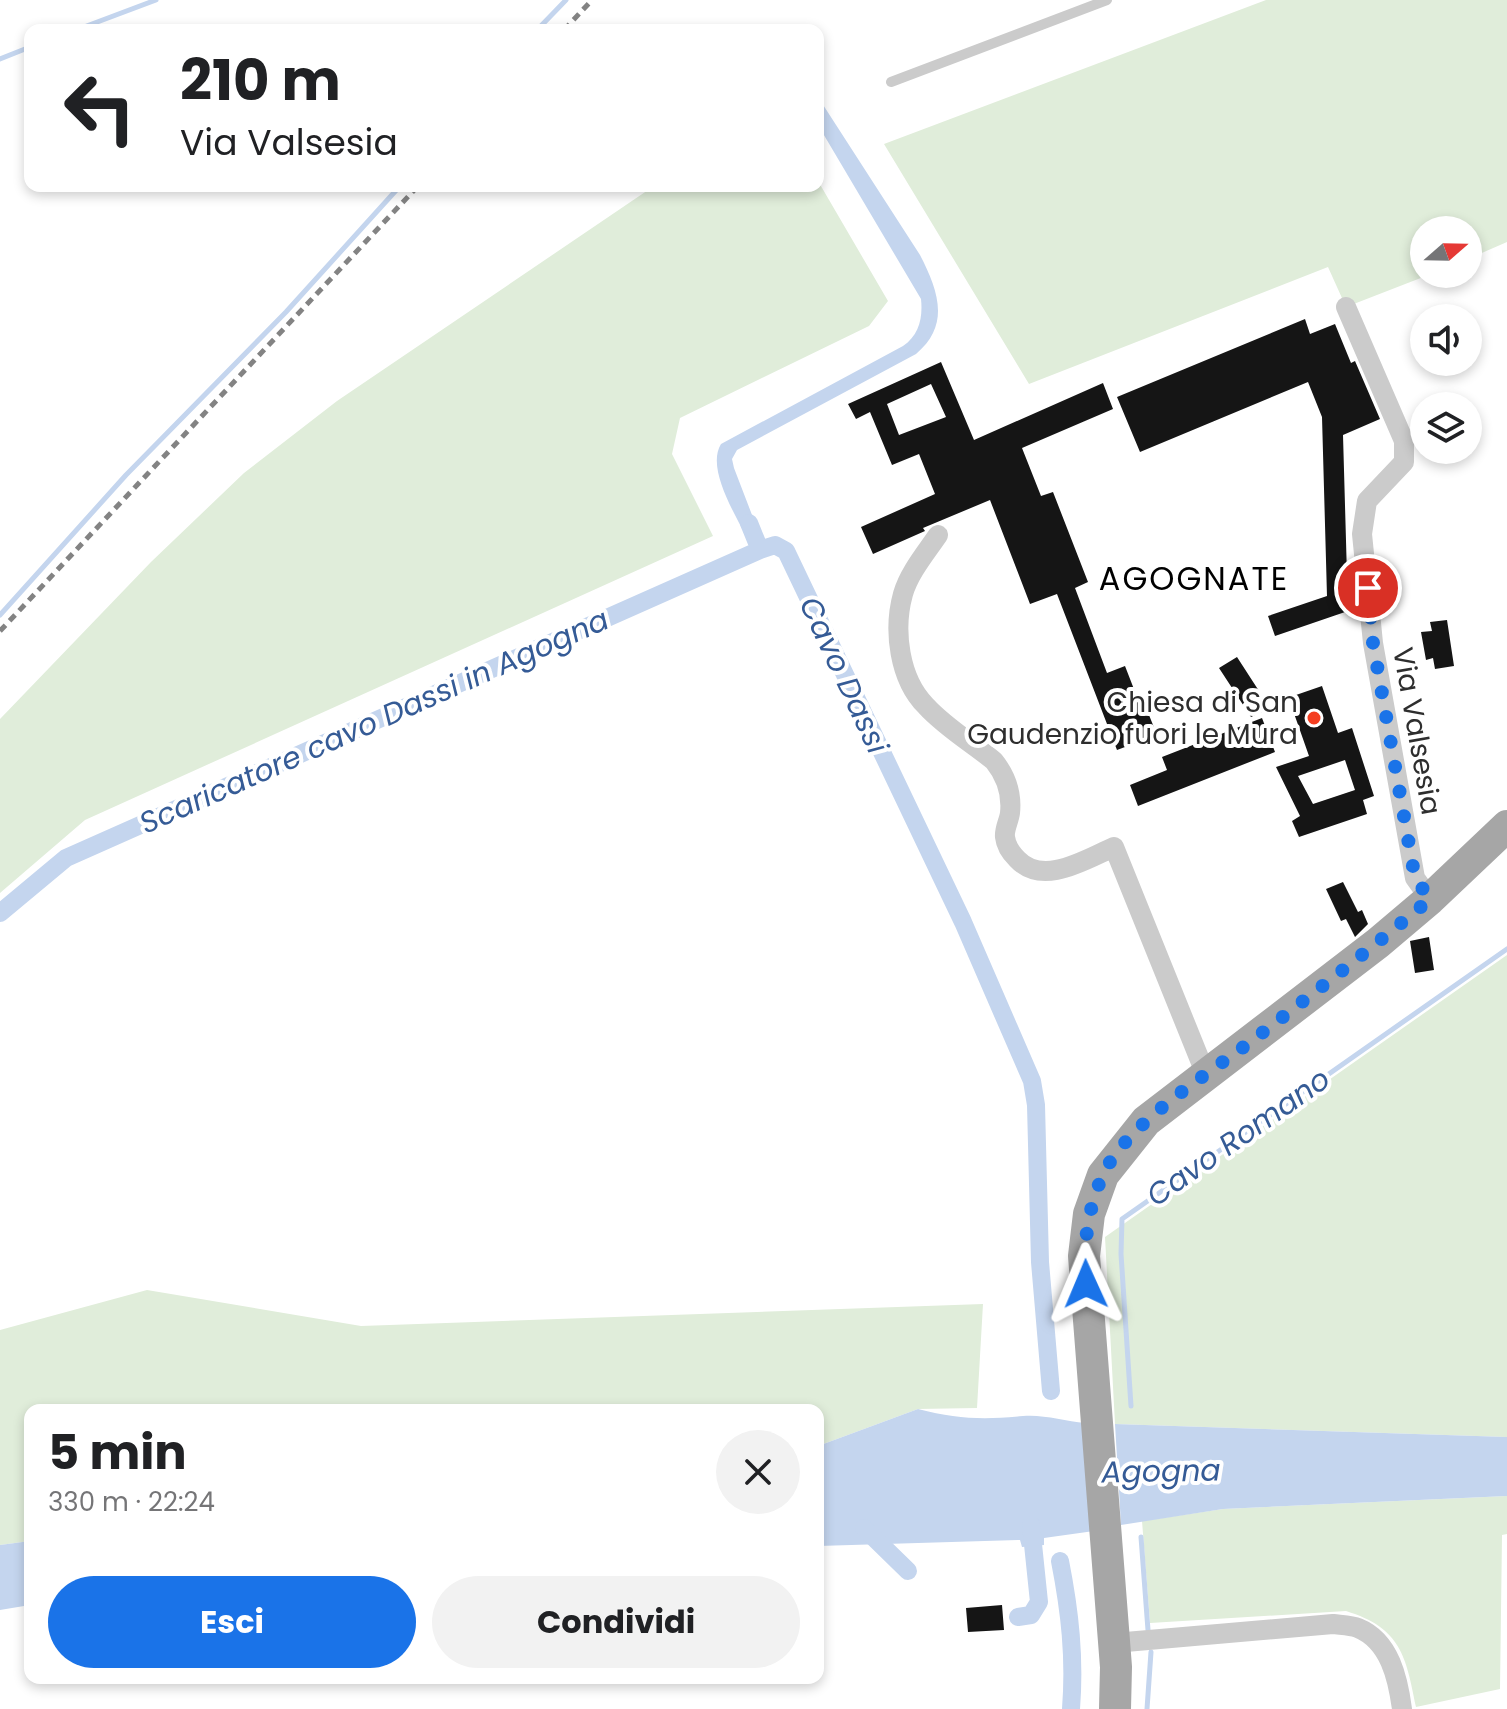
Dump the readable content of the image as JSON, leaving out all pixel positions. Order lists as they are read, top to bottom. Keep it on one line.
{"streets":{"street":["Via Valsesia"]},"districts":["AGOGNATE"],"water":["Cavo Dassi","Scaricatore cavo Dassi in Agogna","Cavo Romano","Agogna"],"places":["Chiesa di San Gaudenzio fuori le Mura"],"north":"right","page":{"turn":["210 m","Via Valsesia"],"heading":["5 min","330 m · 22:24"],"buttons":["Esci","Condividi"]}}
